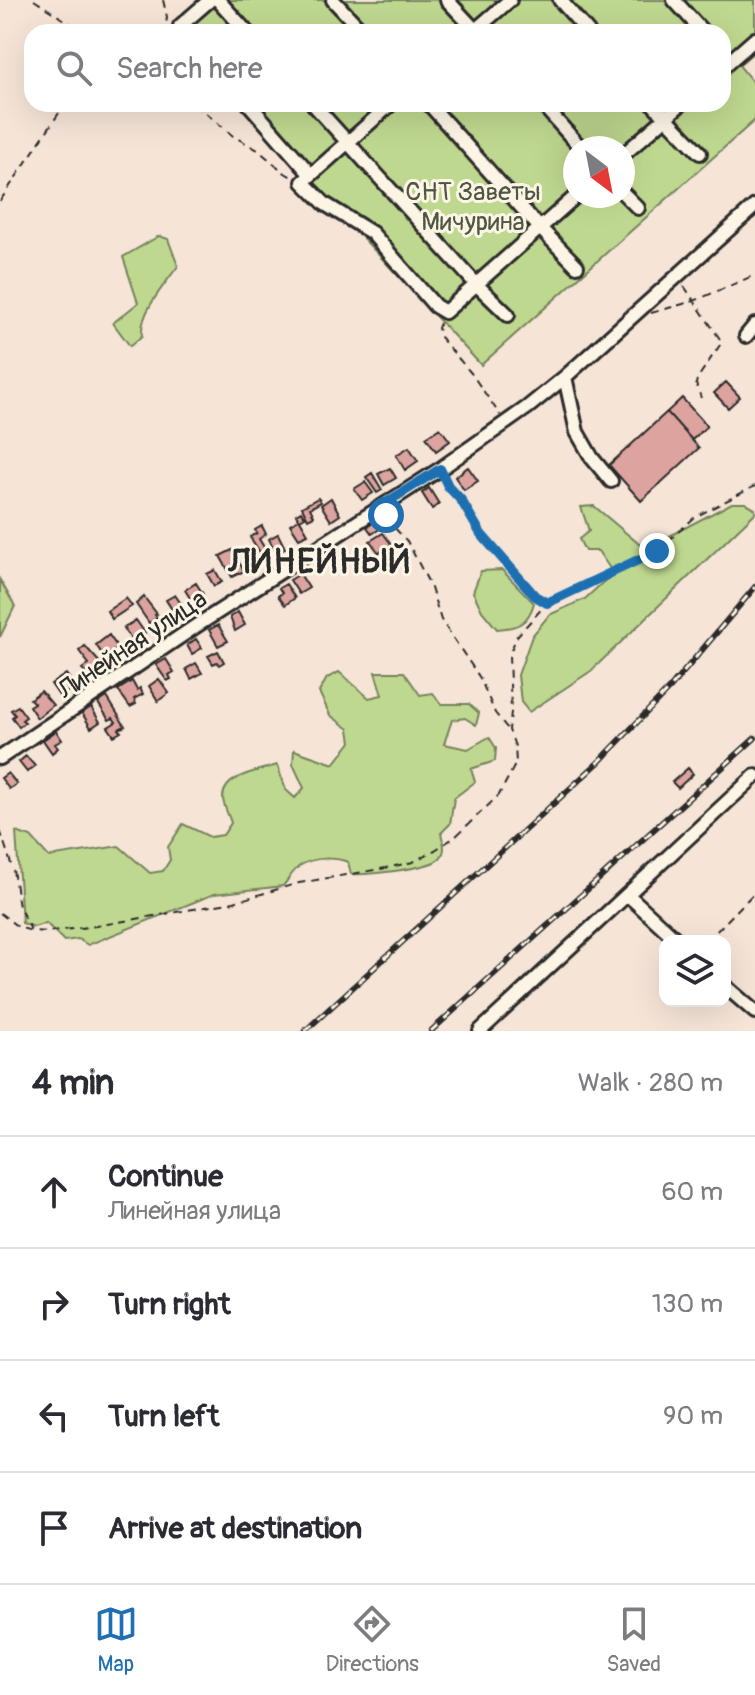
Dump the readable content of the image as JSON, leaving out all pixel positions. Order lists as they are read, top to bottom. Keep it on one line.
{"streets":{"street":["Линейная улица"]},"districts":["ЛИНЕЙНЫЙ"],"parks":["СНТ Заветы Мичурина"],"north":"bottom right","page":{"search":"Search here","heading":["4 min","Walk · 280 m"],"list":[["Continue","Линейная улица","60 m"],["Turn right","130 m"],["Turn left","90 m"],"Arrive at destination"],"nav":["Map","Directions","Saved"]}}
